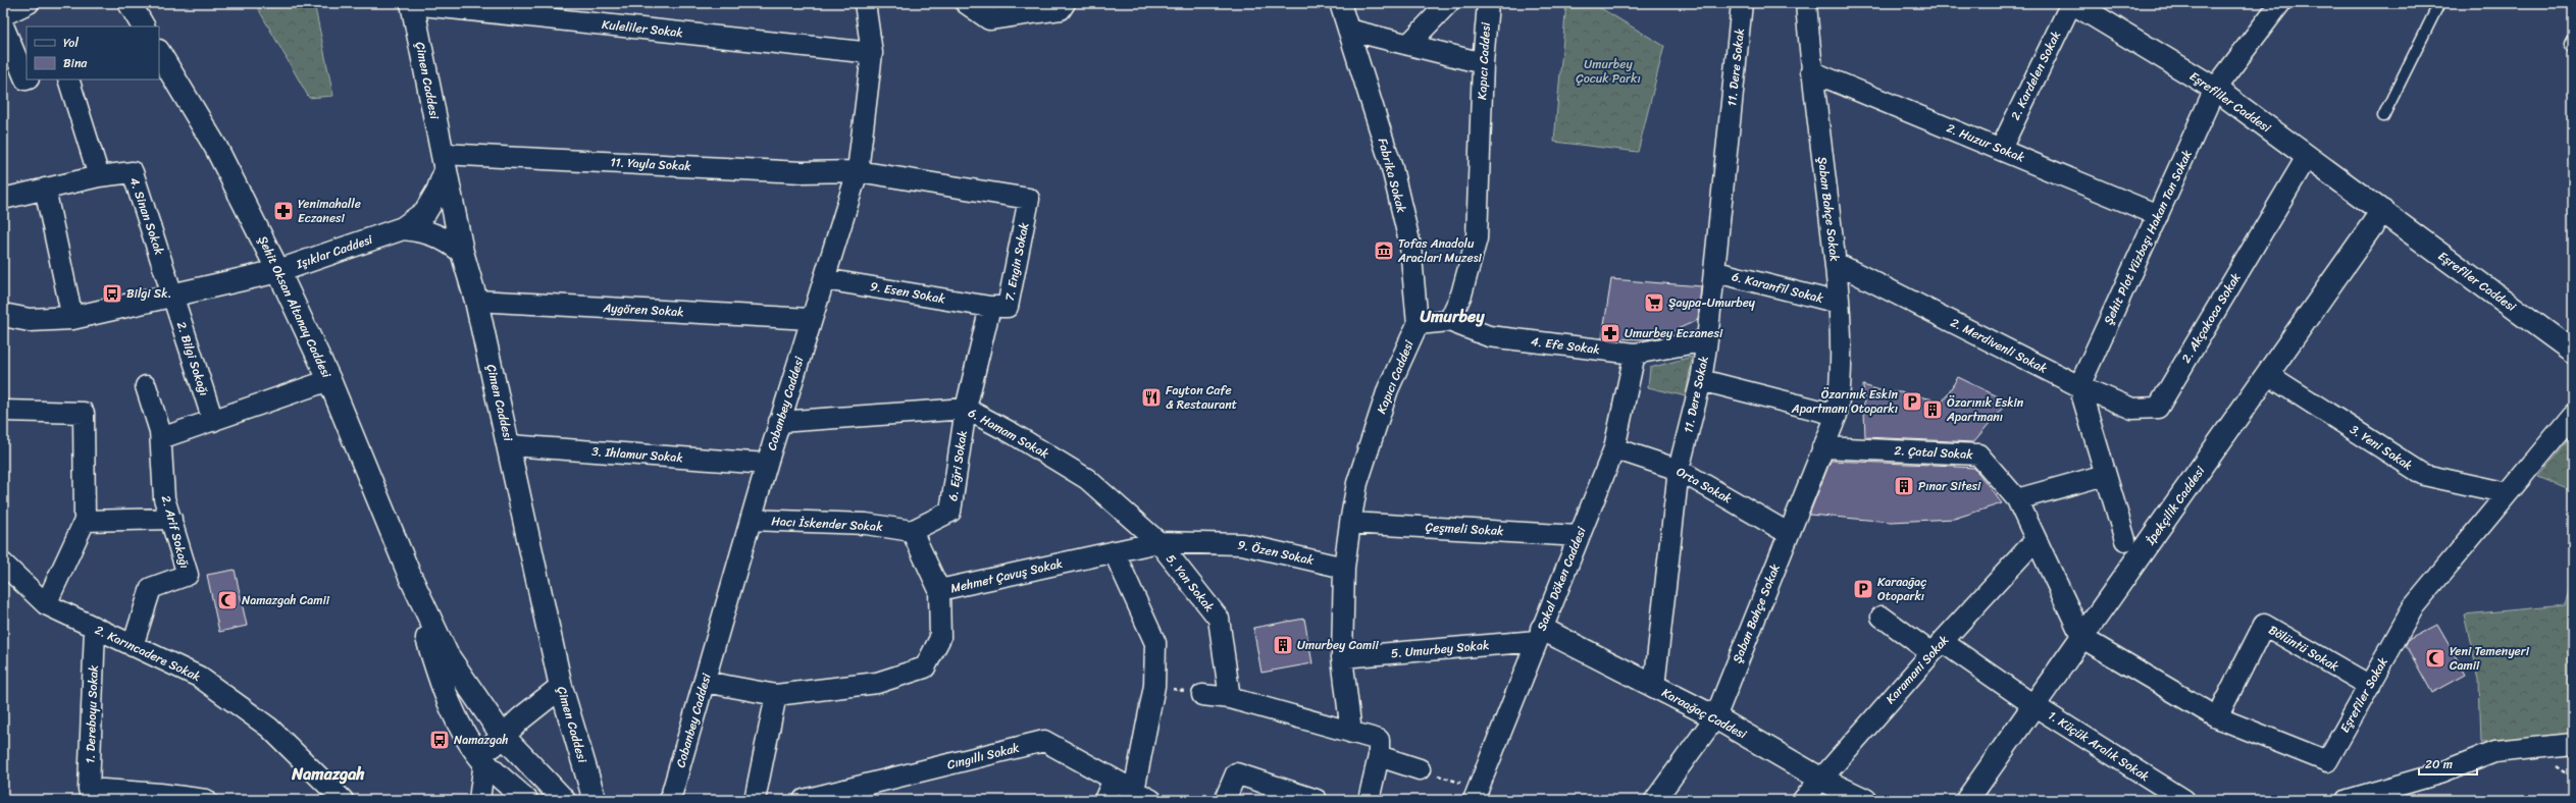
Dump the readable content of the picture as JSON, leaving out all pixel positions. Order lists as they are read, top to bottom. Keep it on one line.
{"streets":{"main road":["Çimen Caddesi","Eşrefliler Caddesi","Işıklar Caddesi","Eşrefiler Caddesi","Şehit Oksan Altanay Caddesi","İpekçilik Caddesi","Karaağaç Caddesi"],"street":["Kuleliler Sokak","Kapıcı Caddesi","11. Dere Sokak","2. Kardelen Sokak","2. Huzur Sokak","11. Yayla Sokak","Fabrika Sokak","Şaban Bahçe Sokak","4. Sinan Sokak","Şehit Plot Yüzbaşı Hakan Tan Sokak","7. Engin Sokak","6. Karanfil Sokak","9. Esen Sokak","Aygören Sokak","2. Akçakoca Sokak","4. Efe Sokak","2. Merdivenli Sokak","2. Bilgi Sokağı","Cobanbey Caddesi","6. Hamam Sokak","3. Yeni Sokak","2. Çatal Sokak","3. Ihlamur Sokak","6. Eğri Sokak","Orta Sokak","Hacı İskender Sokak","Çeşmeli Sokak","2. Arif Sokağı","9. Özen Sokak","Mehmet Çavuş Sokak","Sakal Döken Caddesi","5. Yan Sokak","Bölüntü Sokak","5. Umurbey Sokak","2. Karıncadere Sokak","Karamani Sokak","Eşrefiler Sokak","1. Dereboyu Sokak","1. Küçük Aralık Sokak","Cıngıllı Sokak"]},"crossings":[["Kuleliler Sokak","Çimen Caddesi"],["Kuleliler Sokak","Cobanbey Caddesi"],["Kapıcı Caddesi","Fabrika Sokak"],["Kapıcı Caddesi","4. Efe Sokak"],["Kapıcı Caddesi","Çeşmeli Sokak"],["Kapıcı Caddesi","9. Özen Sokak"],["Kapıcı Caddesi","5. Umurbey Sokak"],["11. Dere Sokak","6. Karanfil Sokak"],["11. Dere Sokak","4. Efe Sokak"],["11. Dere Sokak","Orta Sokak"],["11. Dere Sokak","Karaağaç Caddesi"],["2. Kardelen Sokak","Eşrefliler Caddesi"],["2. Kardelen Sokak","2. Huzur Sokak"],["Çimen Caddesi","11. Yayla Sokak"],["Çimen Caddesi","Aygören Sokak"],["Çimen Caddesi","3. Ihlamur Sokak"],["Eşrefliler Caddesi","Şehit Plot Yüzbaşı Hakan Tan Sokak"],["Eşrefliler Caddesi","Eşrefiler Caddesi"],["Eşrefliler Caddesi","2. Akçakoca Sokak"],["Eşrefliler Caddesi","İpekçilik Caddesi"],["2. Huzur Sokak","Şaban Bahçe Sokak"],["2. Huzur Sokak","Şehit Plot Yüzbaşı Hakan Tan Sokak"],["11. Yayla Sokak","7. Engin Sokak"],["11. Yayla Sokak","Cobanbey Caddesi"],["Şaban Bahçe Sokak","6. Karanfil Sokak"],["Şaban Bahçe Sokak","2. Merdivenli Sokak"],["Şaban Bahçe Sokak","2. Çatal Sokak"],["Şaban Bahçe Sokak","Orta Sokak"],["Şaban Bahçe Sokak","Karaağaç Caddesi"],["4. Sinan Sokak","Işıklar Caddesi"],["4. Sinan Sokak","2. Bilgi Sokağı"],["Şehit Plot Yüzbaşı Hakan Tan Sokak","2. Akçakoca Sokak"],["Şehit Plot Yüzbaşı Hakan Tan Sokak","2. Merdivenli Sokak"],["Işıklar Caddesi","Şehit Oksan Altanay Caddesi"],["Işıklar Caddesi","2. Bilgi Sokağı"],["7. Engin Sokak","9. Esen Sokak"],["7. Engin Sokak","6. Eğri Sokak"],["Eşrefiler Caddesi","İpekçilik Caddesi"],["9. Esen Sokak","Cobanbey Caddesi"],["9. Esen Sokak","6. Eğri Sokak"],["Aygören Sokak","Cobanbey Caddesi"],["2. Akçakoca Sokak","2. Merdivenli Sokak"],["4. Efe Sokak","Sakal Döken Caddesi"],["Cobanbey Caddesi","6. Hamam Sokak"],["Cobanbey Caddesi","3. Ihlamur Sokak"],["Cobanbey Caddesi","Hacı İskender Sokak"],["Cobanbey Caddesi","Mehmet Çavuş Sokak"],["6. Hamam Sokak","6. Eğri Sokak"],["6. Hamam Sokak","9. Özen Sokak"],["6. Hamam Sokak","Mehmet Çavuş Sokak"],["6. Hamam Sokak","5. Yan Sokak"],["3. Yeni Sokak","İpekçilik Caddesi"],["3. Yeni Sokak","Eşrefiler Sokak"],["2. Çatal Sokak","İpekçilik Caddesi"],["2. Çatal Sokak","Karamani Sokak"],["2. Çatal Sokak","Eşrefiler Sokak"],["6. Eğri Sokak","Hacı İskender Sokak"],["Orta Sokak","Sakal Döken Caddesi"],["İpekçilik Caddesi","Eşrefiler Sokak"],["İpekçilik Caddesi","1. Küçük Aralık Sokak"],["Çeşmeli Sokak","Sakal Döken Caddesi"],["2. Arif Sokağı","2. Karıncadere Sokak"],["9. Özen Sokak","Mehmet Çavuş Sokak"],["9. Özen Sokak","5. Yan Sokak"],["Mehmet Çavuş Sokak","5. Yan Sokak"],["Sakal Döken Caddesi","5. Umurbey Sokak"],["Sakal Döken Caddesi","Karaağaç Caddesi"],["Bölüntü Sokak","Eşrefiler Sokak"],["5. Umurbey Sokak","Karaağaç Caddesi"],["2. Karıncadere Sokak","1. Dereboyu Sokak"],["Karamani Sokak","Karaağaç Caddesi"],["Karamani Sokak","1. Küçük Aralık Sokak"]],"districts":["Umurbey","Namazgah"],"parks":["Umurbey Çocuk Parkı"],"places":{"pharmacy":["Yenimahalle Eczanesi","Umurbey Eczanesi"],"museum":["Tofas Anadolu Araclari Muzesi"],"bus stop":["Bilgi Sk.","Namazgah"],"supermarket":["Şaypa-Umurbey"],"restaurant":["Fayton Cafe & Restaurant"],"parking":["Özarınık Eskin Apartmanı Otoparkı","Karaağaç Otoparkı"],"building":["Özarınık Eskin Apartmanı","Pınar Sitesi","Umurbey Camii"],"mosque":["Namazgah Camii","Yeni Temenyeri Camii"]},"legend":["Yol","Bina"],"scale_bar":"20 m"}
